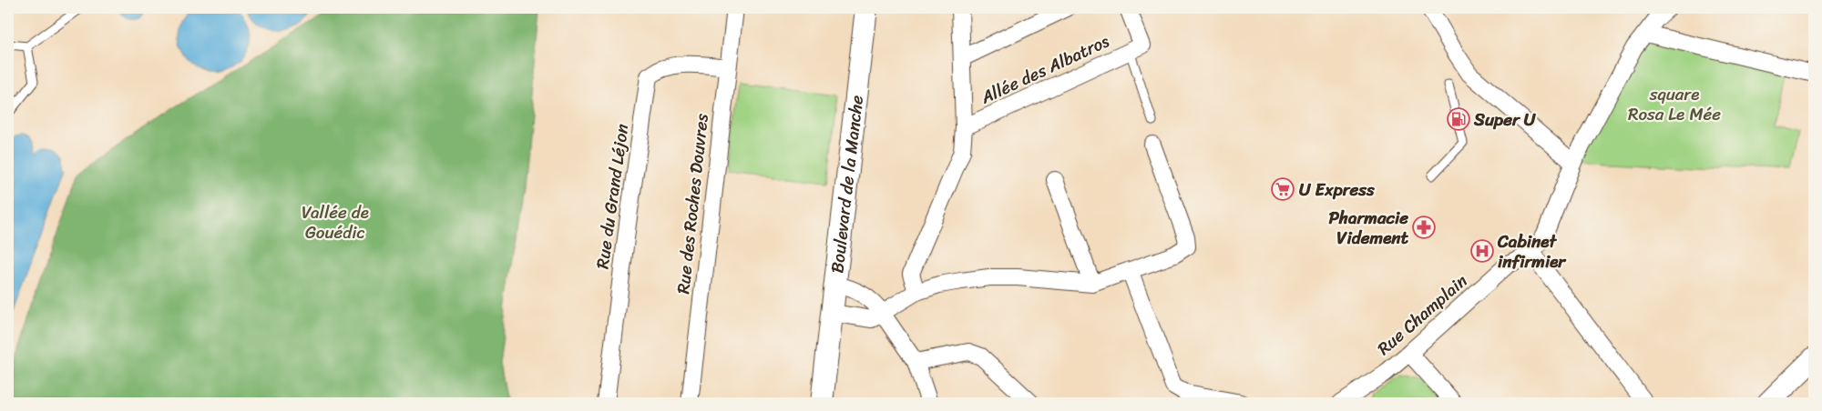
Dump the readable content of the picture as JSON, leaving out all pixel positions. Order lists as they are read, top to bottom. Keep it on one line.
{"streets":{"street":["Allée des Albatros","Boulevard de la Manche","Rue du Grand Léjon","Rue des Roches Douvres","Rue Champlain"]},"crossings":[["Rue du Grand Léjon","Rue des Roches Douvres"]],"parks":["square Rosa Le Mée","Vallée de Gouédic"],"places":{"fuel station":["Super U"],"supermarket":["U Express"],"pharmacy":["Pharmacie Videment"],"hospital":["Cabinet infirmier"]}}
